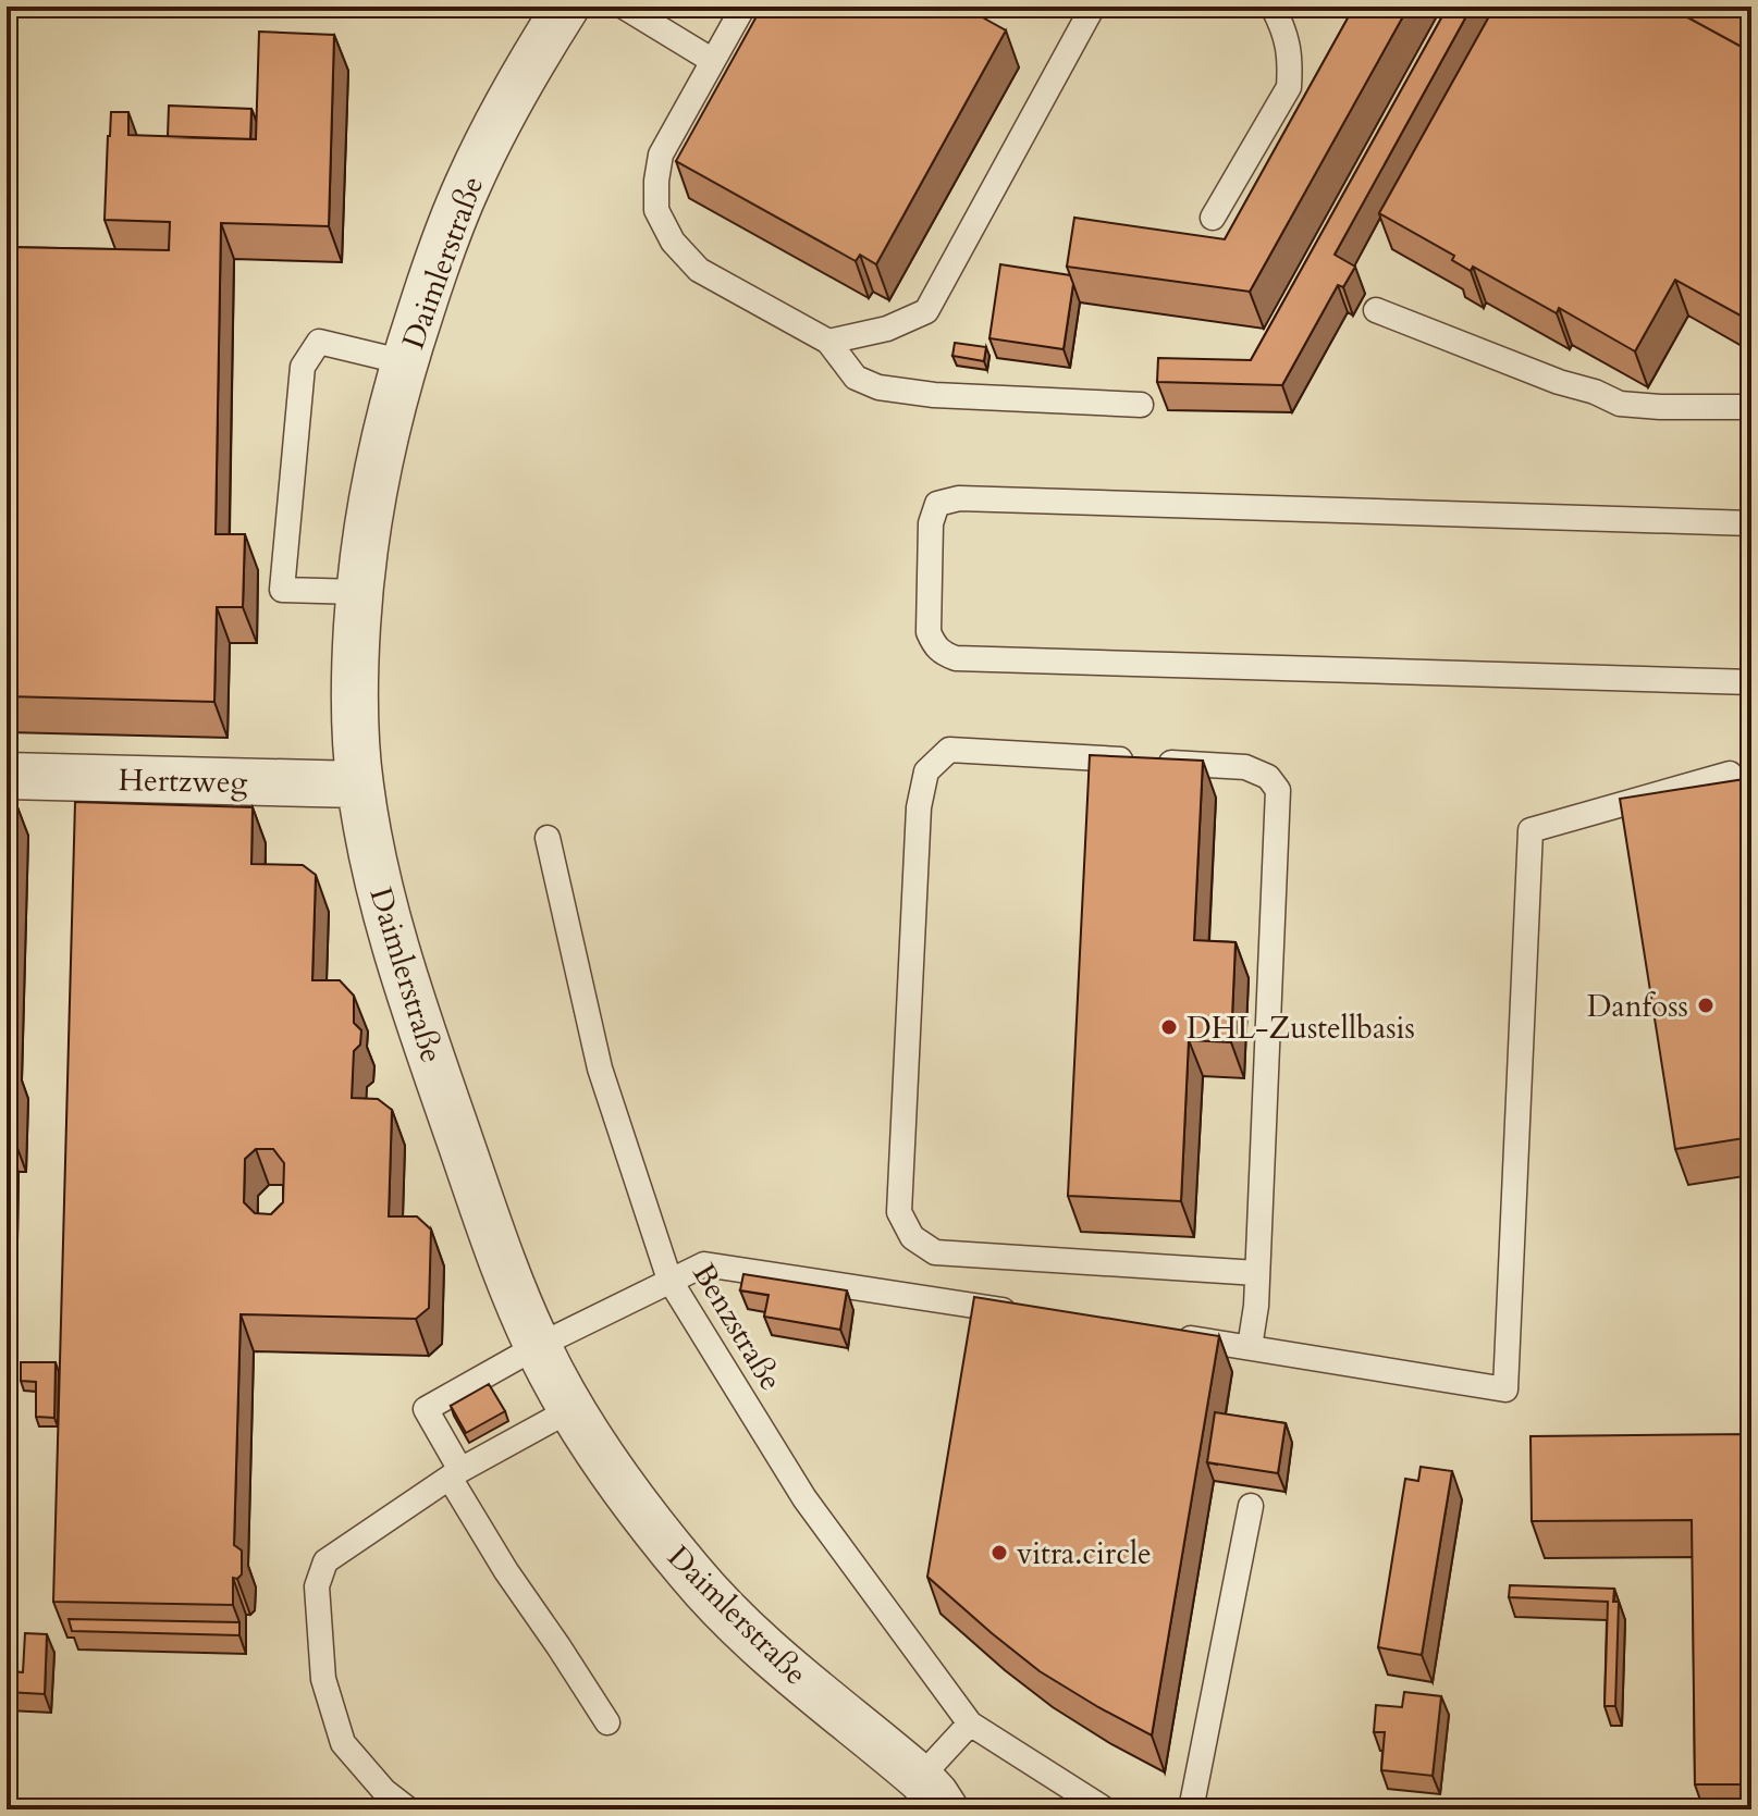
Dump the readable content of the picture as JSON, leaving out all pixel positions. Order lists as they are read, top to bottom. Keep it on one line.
{"streets":{"street":["Daimlerstraße","Hertzweg"],"lane":["Benzstraße"]},"crossings":[["Daimlerstraße","Hertzweg"]],"places":["Danfoss","DHL-Zustellbasis","vitra.circle"]}
